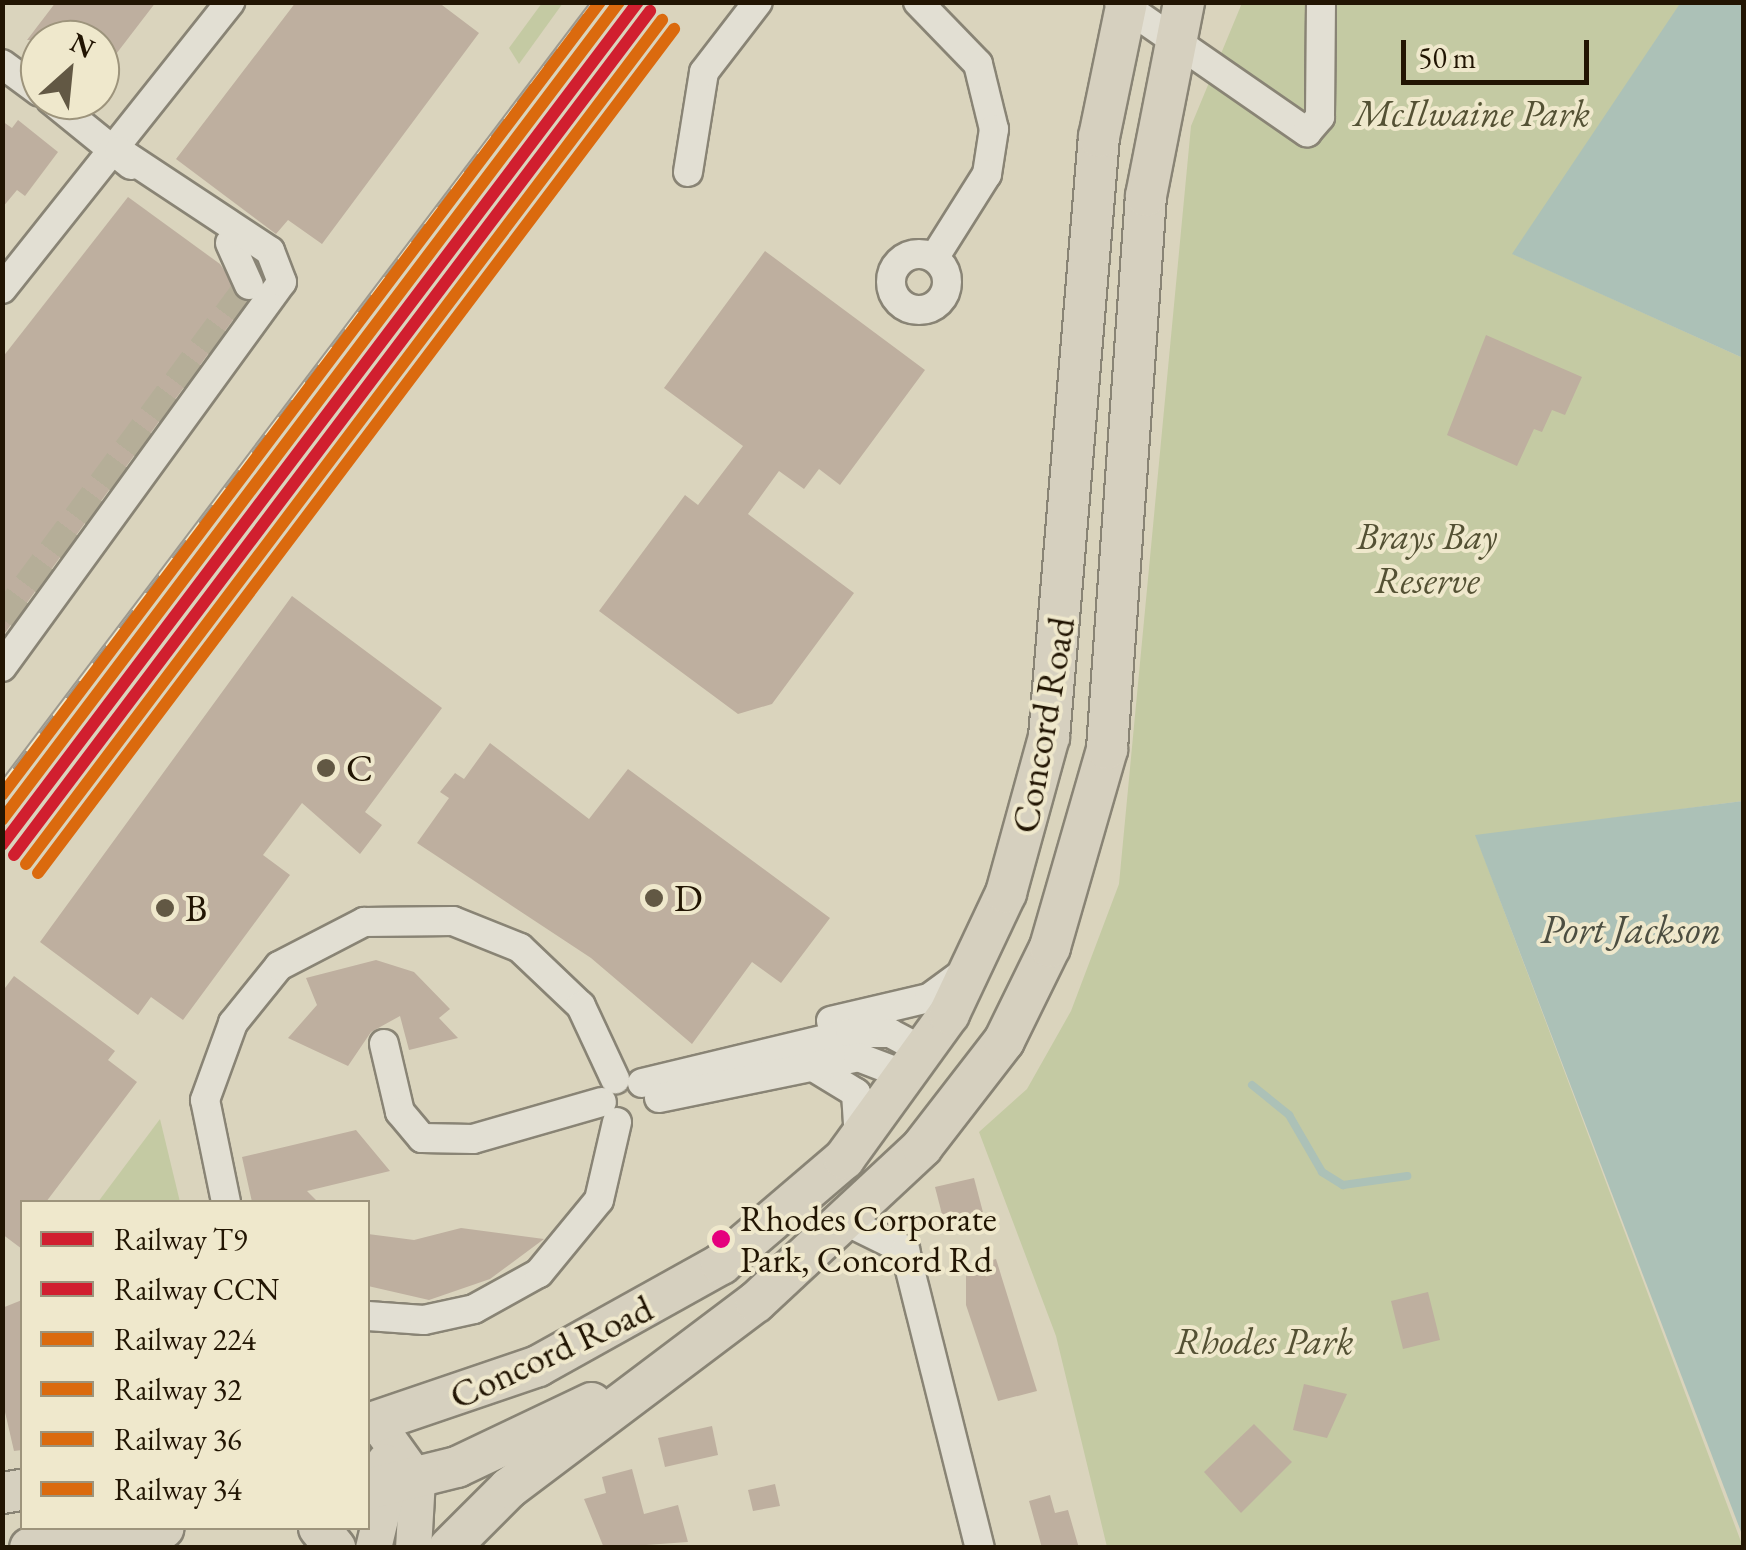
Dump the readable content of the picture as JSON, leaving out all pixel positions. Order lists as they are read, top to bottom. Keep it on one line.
{"streets":{"highway":["Concord Road"]},"water":["Port Jackson"],"parks":["McIlwaine Park","Brays Bay Reserve","Rhodes Park"],"places":["C","D","B","Rhodes Corporate Park, Concord Rd"],"lines":["rail line T9","rail line 224","rail line 36","rail line CCN","rail line 32","rail line 34"],"legend":["Railway T9","Railway CCN","Railway 224","Railway 32","Railway 36","Railway 34"],"scale_bar":"50 m","north":"top right"}
